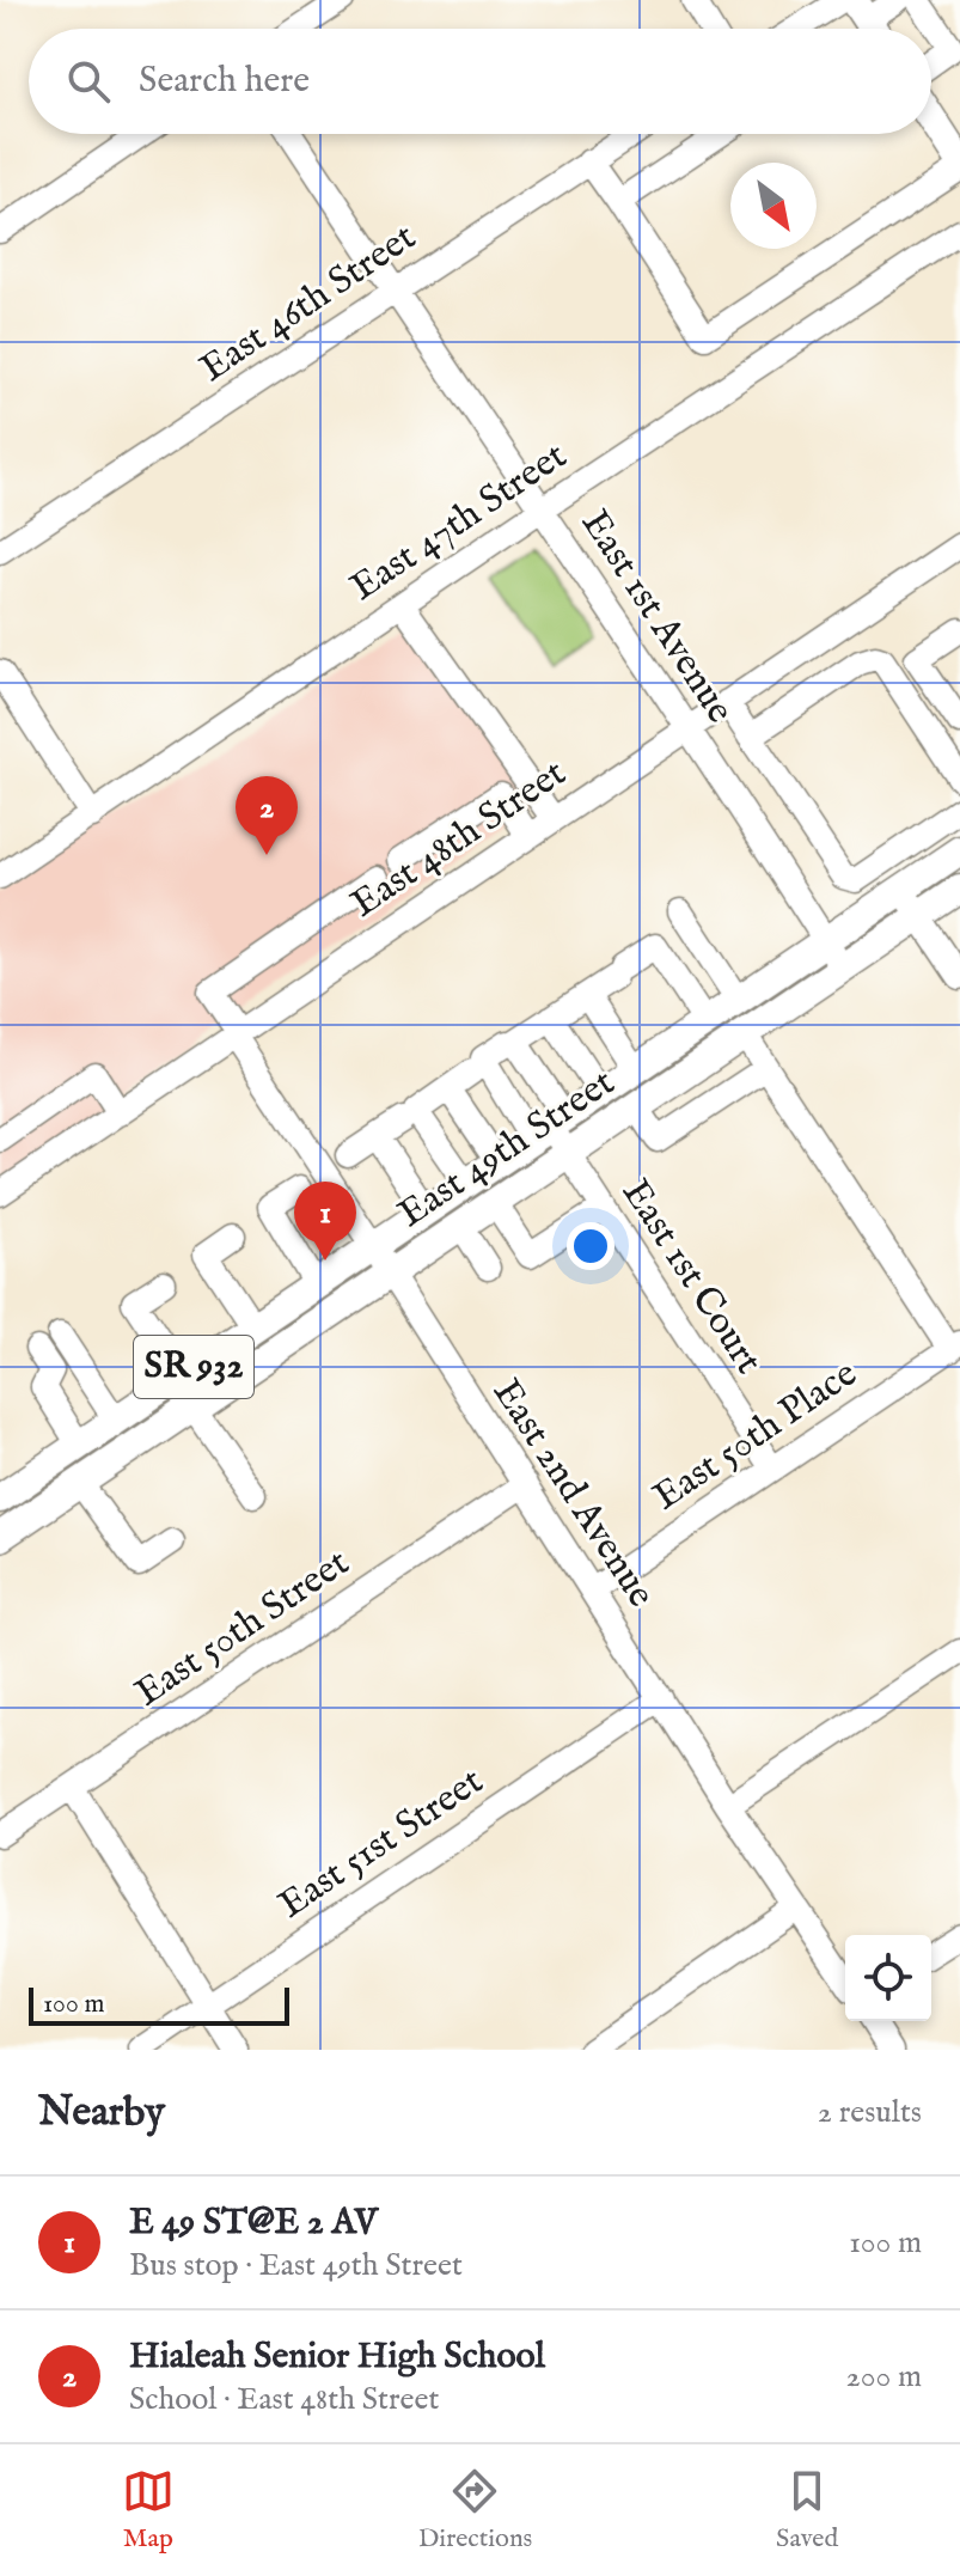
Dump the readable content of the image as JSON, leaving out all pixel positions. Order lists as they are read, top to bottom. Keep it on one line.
{"streets":{"main road":["East 49th Street","SR 932"],"street":["East 46th Street","East 47th Street","East 1st Avenue","East 48th Street","East 1st Court","East 50th Place","East 2nd Avenue","East 50th Street","East 51st Street"]},"crossings":[["East 46th Street","East 1st Avenue"],["East 47th Street","East 1st Avenue"],["East 1st Avenue","East 48th Street"],["East 1st Avenue","East 49th Street"],["East 48th Street","East 2nd Avenue"],["East 49th Street","East 1st Court"],["East 49th Street","East 2nd Avenue"],["East 1st Court","East 50th Place"],["East 50th Place","East 2nd Avenue"],["East 2nd Avenue","East 50th Street"],["East 2nd Avenue","East 51st Street"]],"scale_bar":"100 m","north":"bottom right","page":{"search":"Search here","pins":["2","1"],"scale":"100 m","heading":["Nearby","2 results"],"list":[{"mark":"1","name":"E 49 ST@E 2 AV","note":"Bus stop · East 49th Street","value":"100 m"},{"mark":"2","name":"Hialeah Senior High School","note":"School · East 48th Street","value":"200 m"}],"nav":["Map","Directions","Saved"]}}
